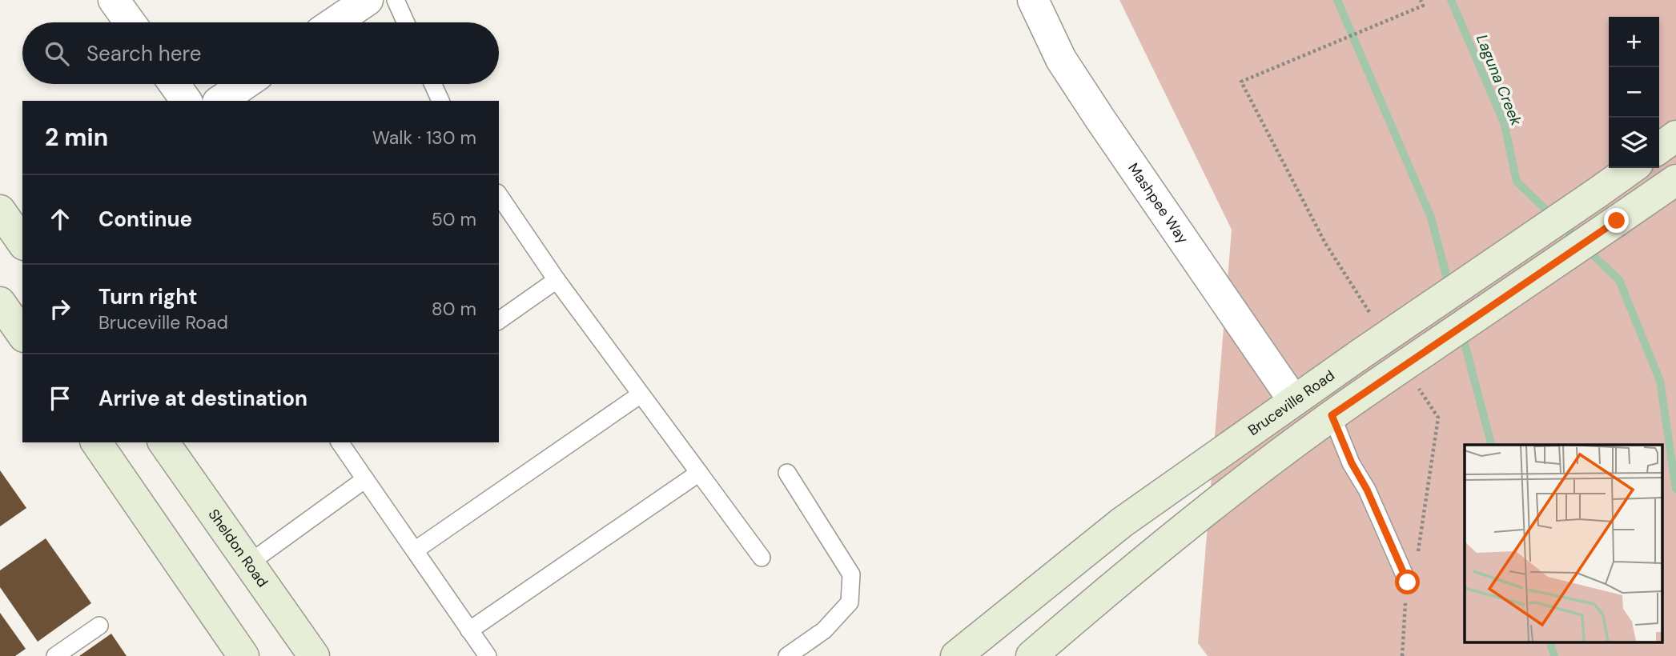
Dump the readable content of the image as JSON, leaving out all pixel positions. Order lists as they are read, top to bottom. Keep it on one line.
{"streets":{"main road":["Bruceville Road","Sheldon Road"],"street":["Mashpee Way"]},"crossings":[["Mashpee Way","Bruceville Road"]],"water":["Laguna Creek"],"page":{"map_buttons":["+","−"],"search":"Search here","heading":["2 min","Walk · 130 m"],"list":[["Continue","50 m"],["Turn right","Bruceville Road","80 m"],"Arrive at destination"]}}
